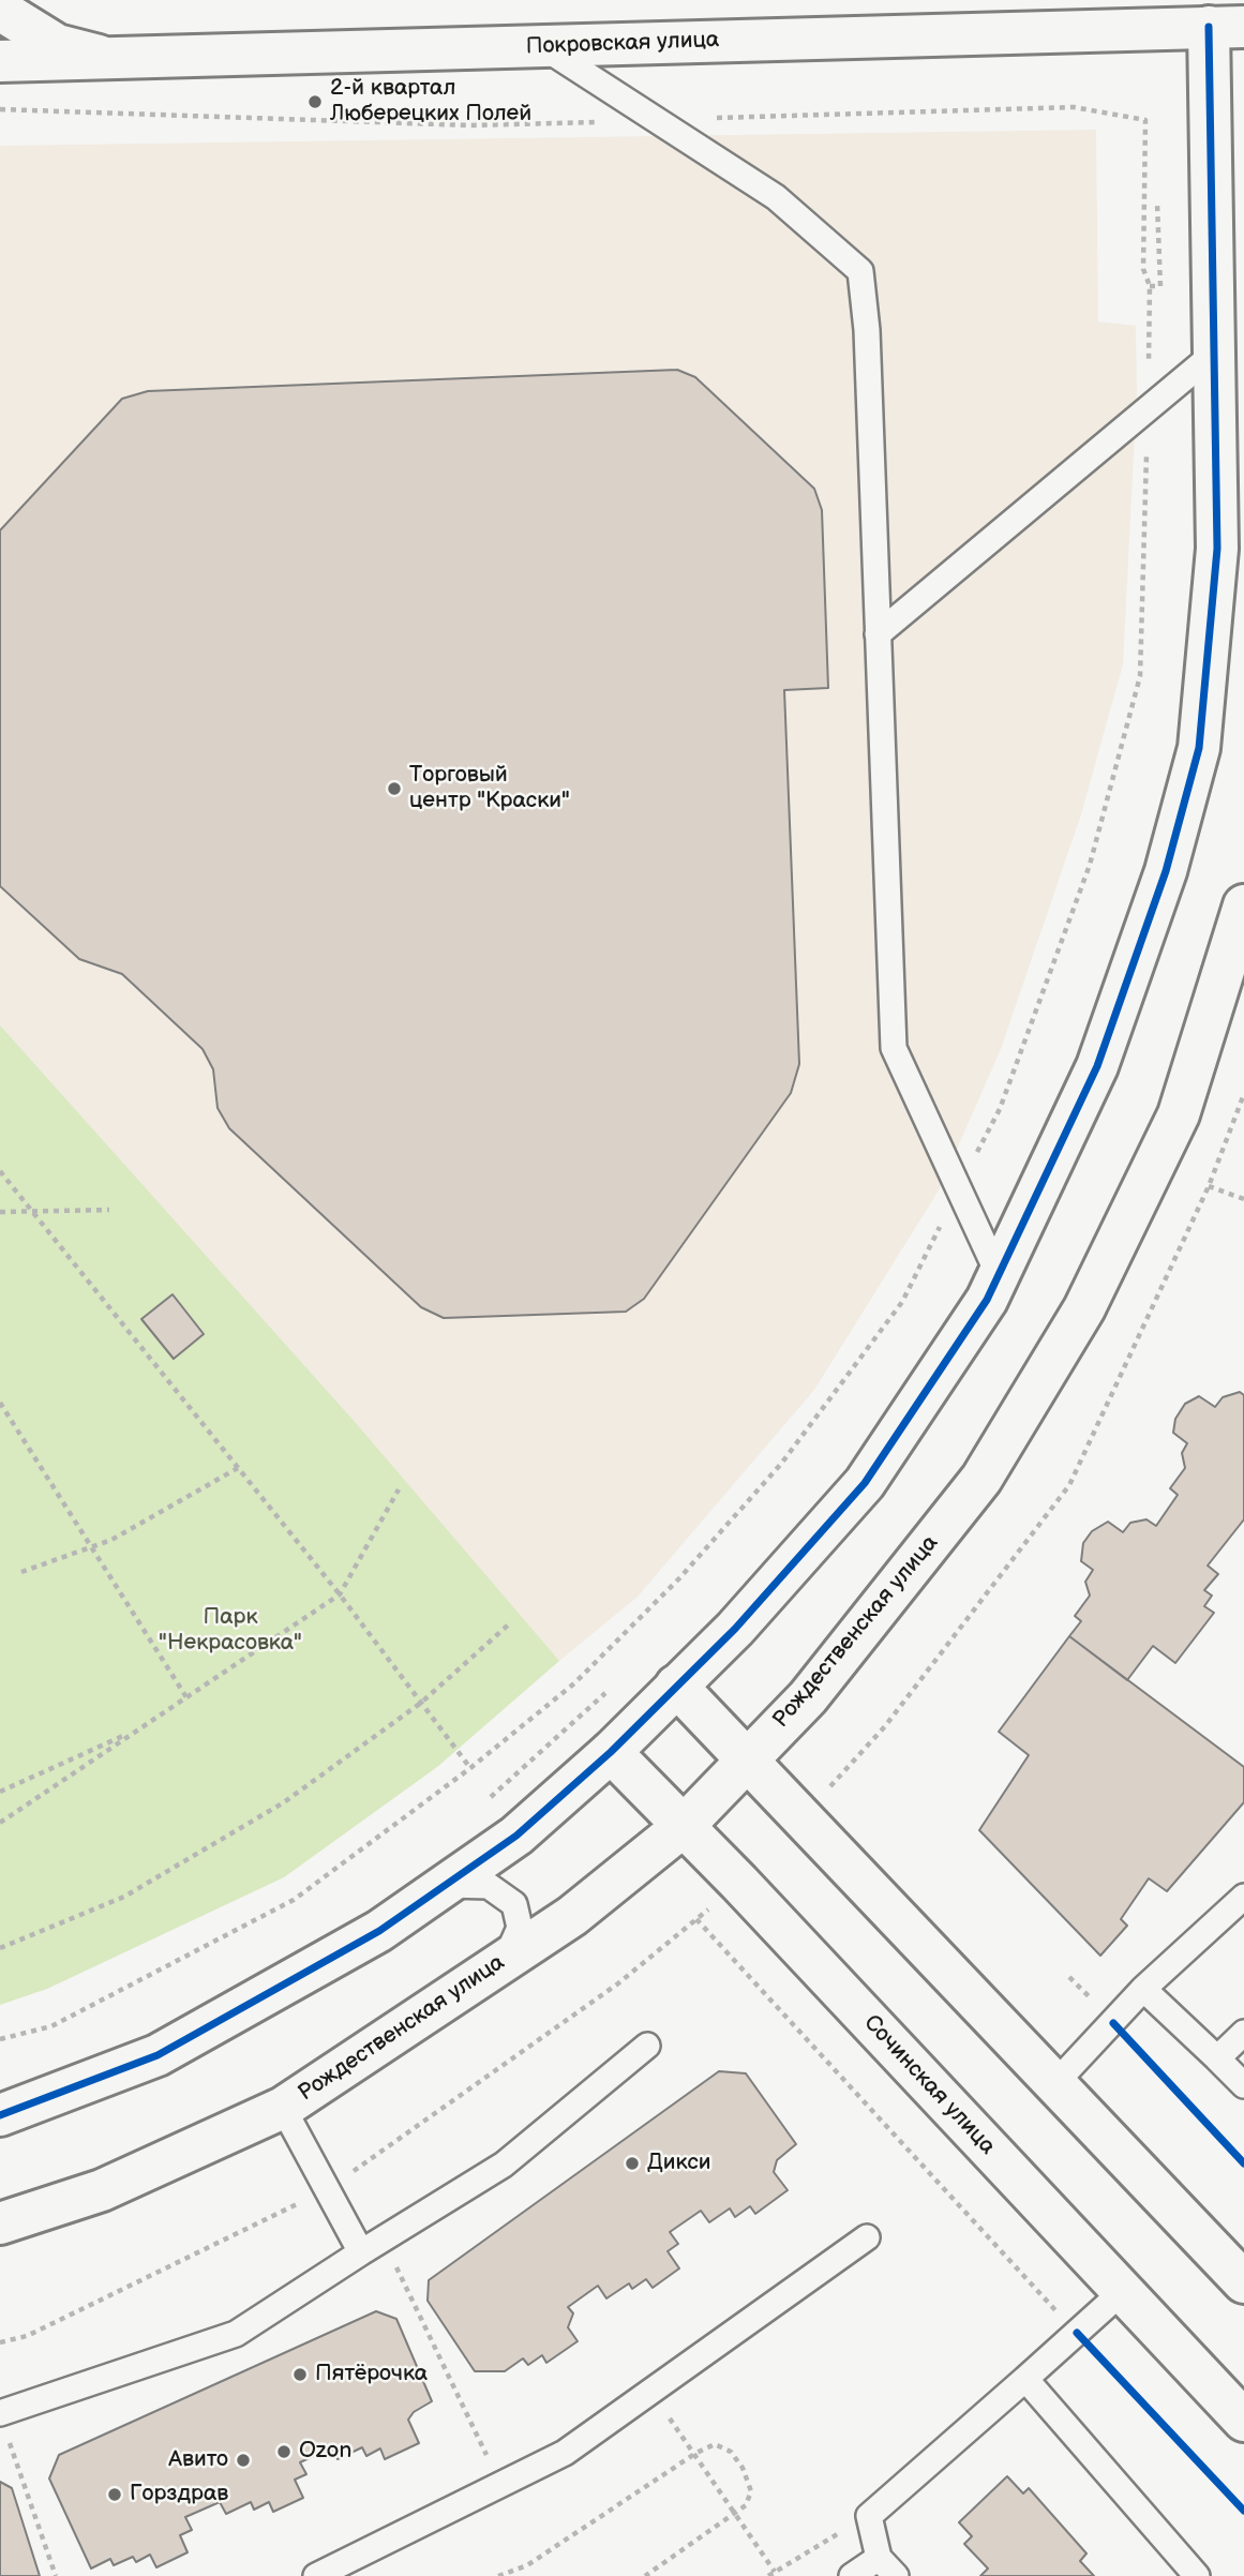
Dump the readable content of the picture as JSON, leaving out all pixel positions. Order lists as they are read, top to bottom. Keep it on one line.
{"streets":{"street":["Покровская улица","Рождественская улица","Сочинская улица"]},"crossings":[["Рождественская улица","Сочинская улица"]],"parks":["Парк \"Некрасовка\""],"places":["2-й квартал Люберецких Полей","Торговый центр \"Краски\"","Дикси","Пятёрочка","Ozon","Авито","Горздрав"]}
